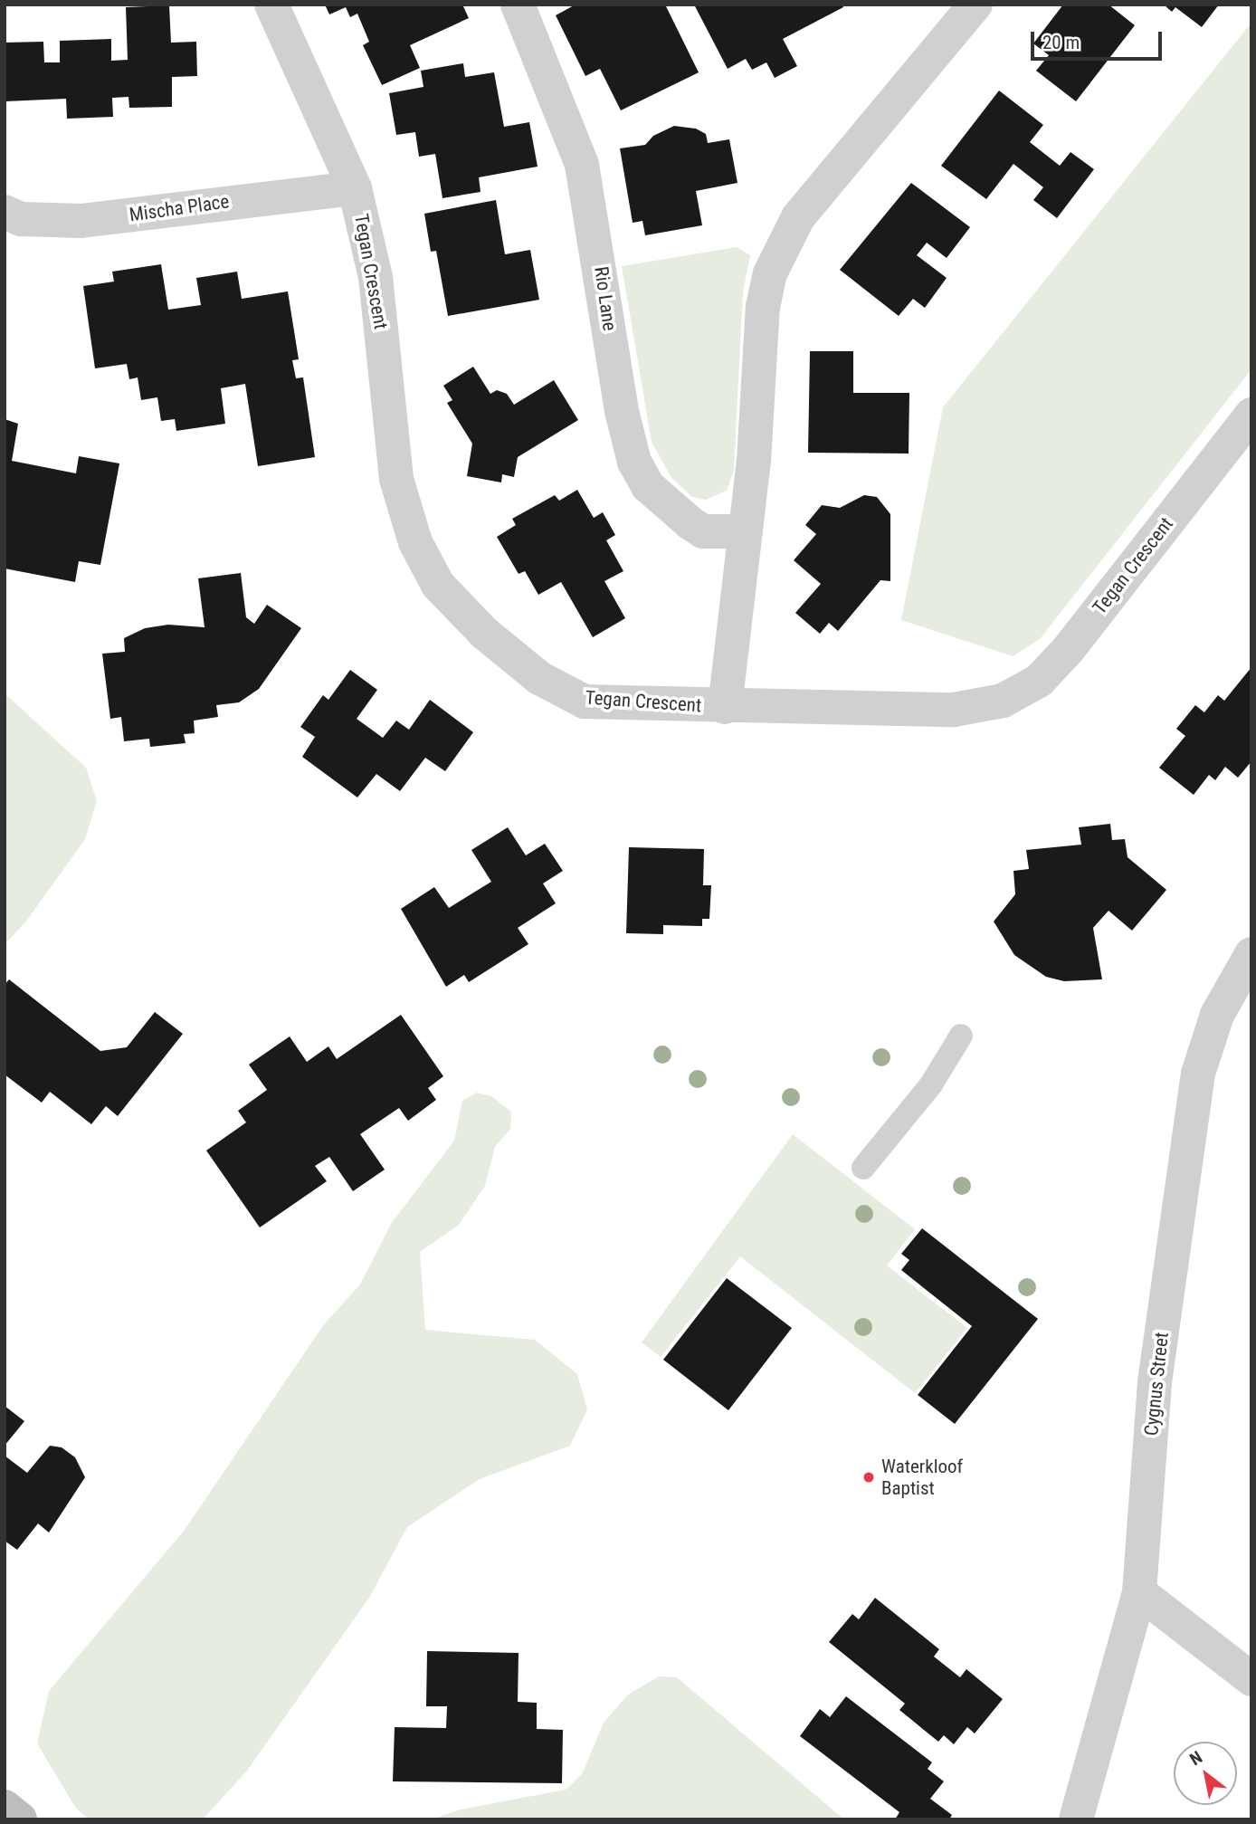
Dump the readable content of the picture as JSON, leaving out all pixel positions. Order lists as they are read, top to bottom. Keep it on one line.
{"streets":{"street":["Mischa Place","Tegan Crescent","Rio Lane","Cygnus Street"]},"crossings":[["Mischa Place","Tegan Crescent"]],"places":["Waterkloof Baptist"],"scale_bar":"20 m","north":"top left"}
